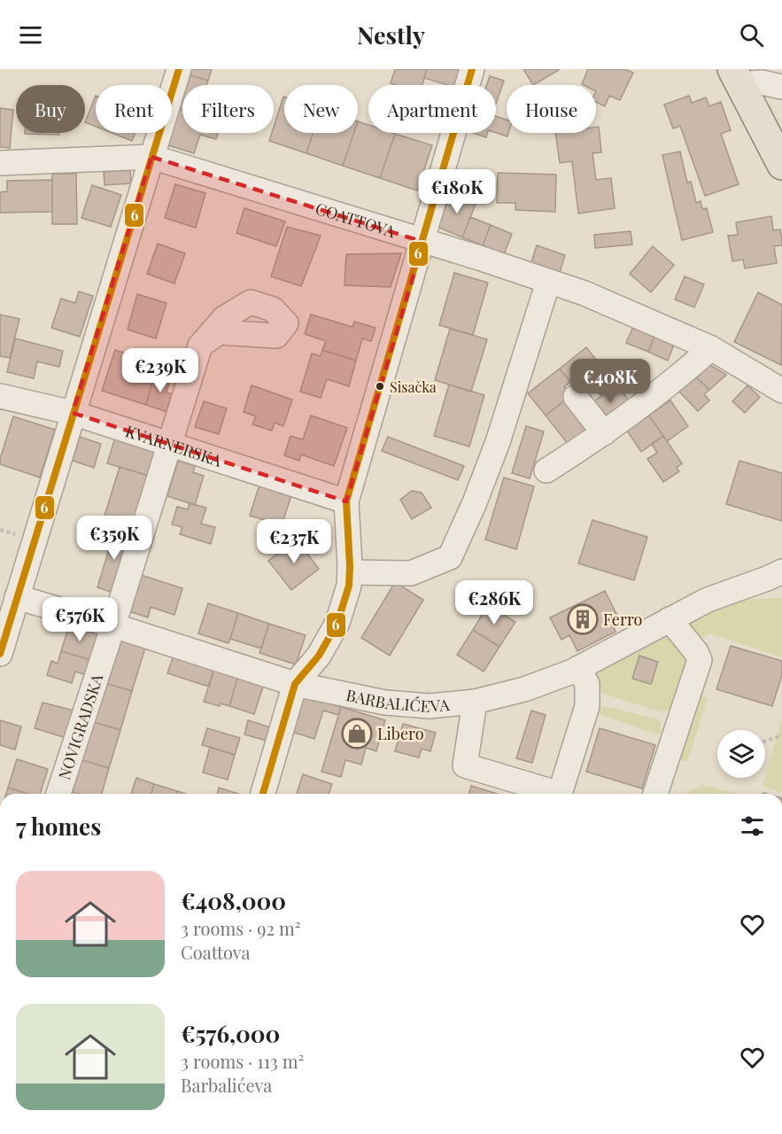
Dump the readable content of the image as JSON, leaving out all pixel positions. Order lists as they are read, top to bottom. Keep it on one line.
{"streets":{"street":["COATTOVA","KVARNERSKA","BARBALIĆEVA","NOVIGRADSKA"]},"crossings":[["KVARNERSKA","NOVIGRADSKA"],["BARBALIĆEVA","NOVIGRADSKA"]],"places":{"other":["Sisačka"],"building":["Ferro"],"shop":["Libero"]},"lines":["transit line 6"],"page":{"header":"Nestly","chip":["Buy","Rent","Filters","New","Apartment","House"],"price":["€180K","€239K","€408K","€359K","€237K","€286K","€576K"],"heading":"7 homes","list":[{"name":"€408,000","note":"3 rooms · 92 m² · Coattova"},{"name":"€576,000","note":"3 rooms · 113 m² · Barbalićeva"}]}}
